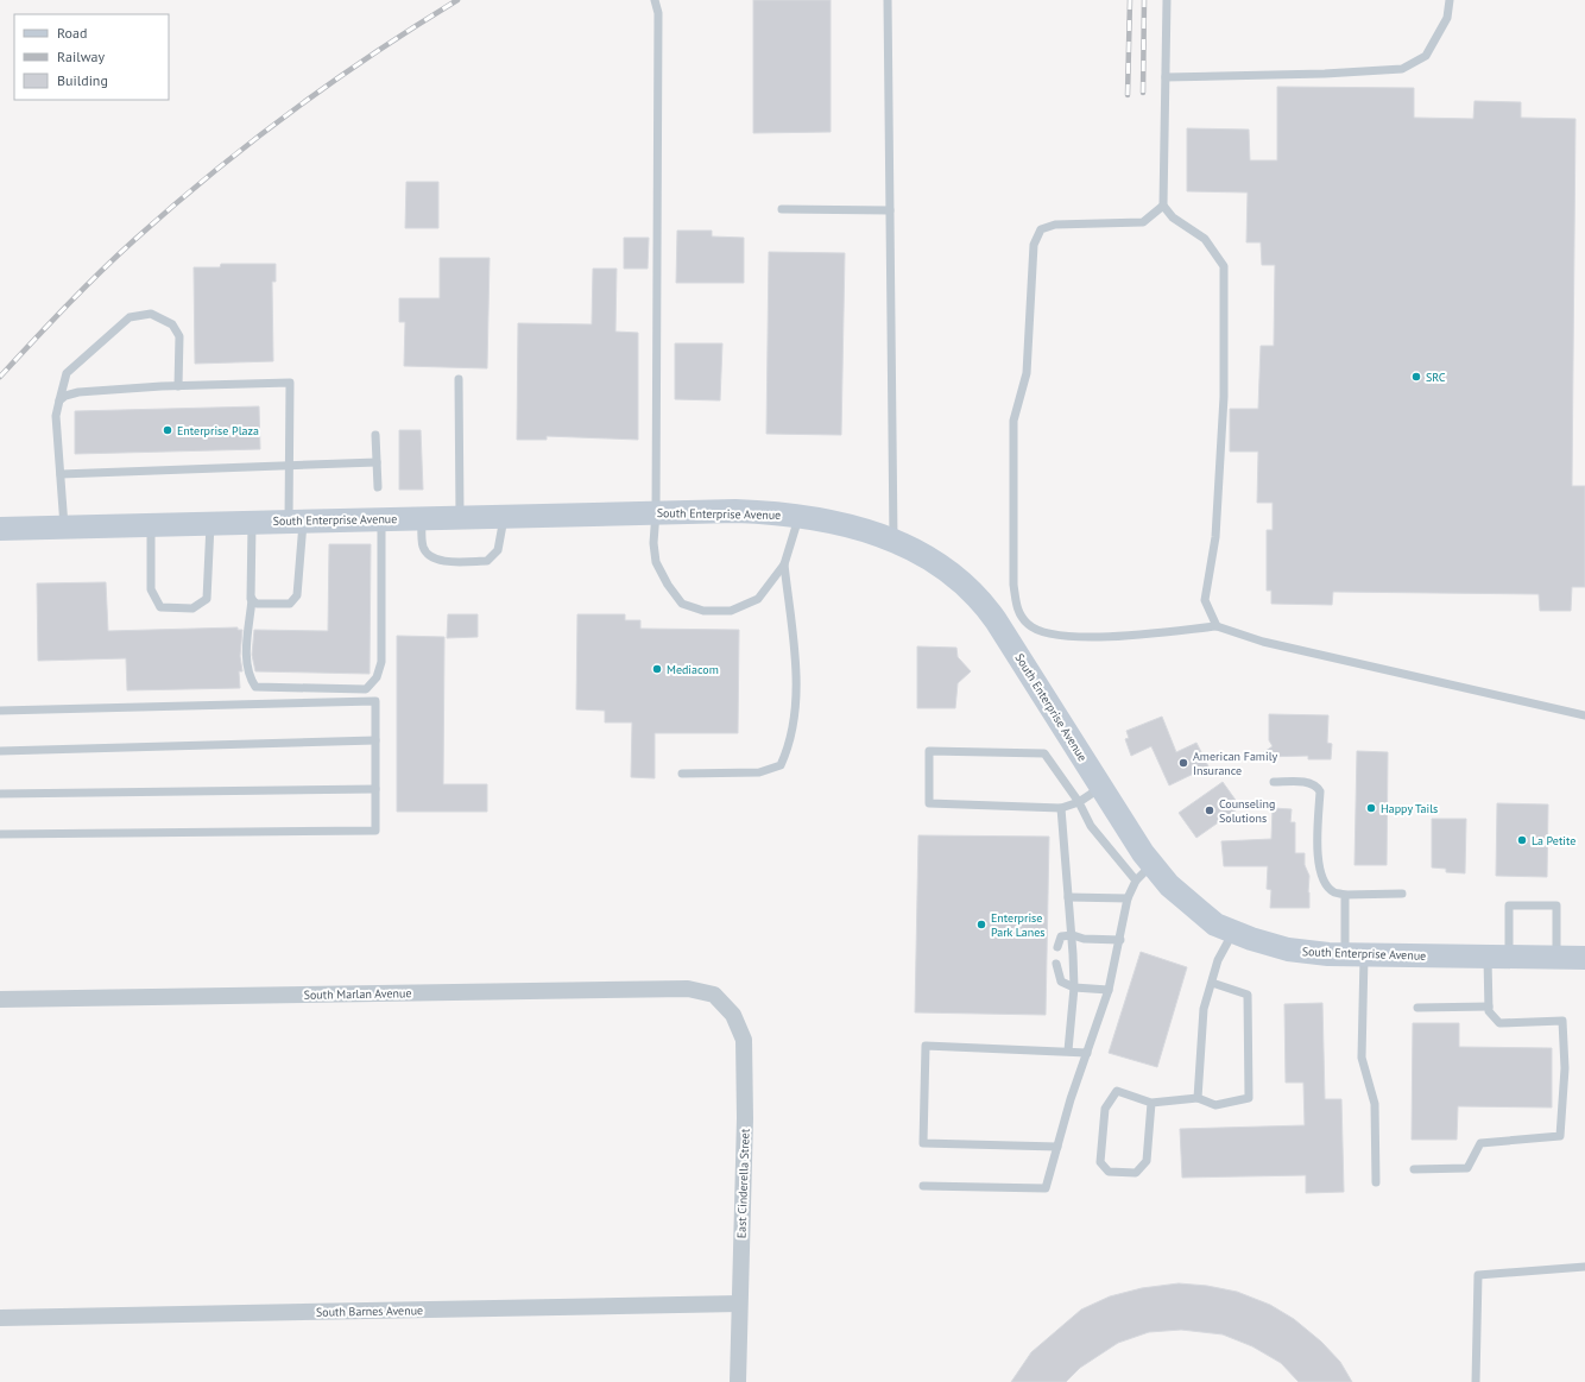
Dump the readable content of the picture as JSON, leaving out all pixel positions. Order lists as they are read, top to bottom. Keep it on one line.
{"streets":{"street":["South Enterprise Avenue","South Marlan Avenue","East Cinderella Street","South Barnes Avenue"]},"crossings":[["South Marlan Avenue","East Cinderella Street"],["East Cinderella Street","South Barnes Avenue"]],"places":["SRC","Enterprise Plaza","Mediacom","American Family Insurance","Happy Tails","Counseling Solutions","La Petite","Enterprise Park Lanes"],"legend":["Road","Railway","Building"]}
